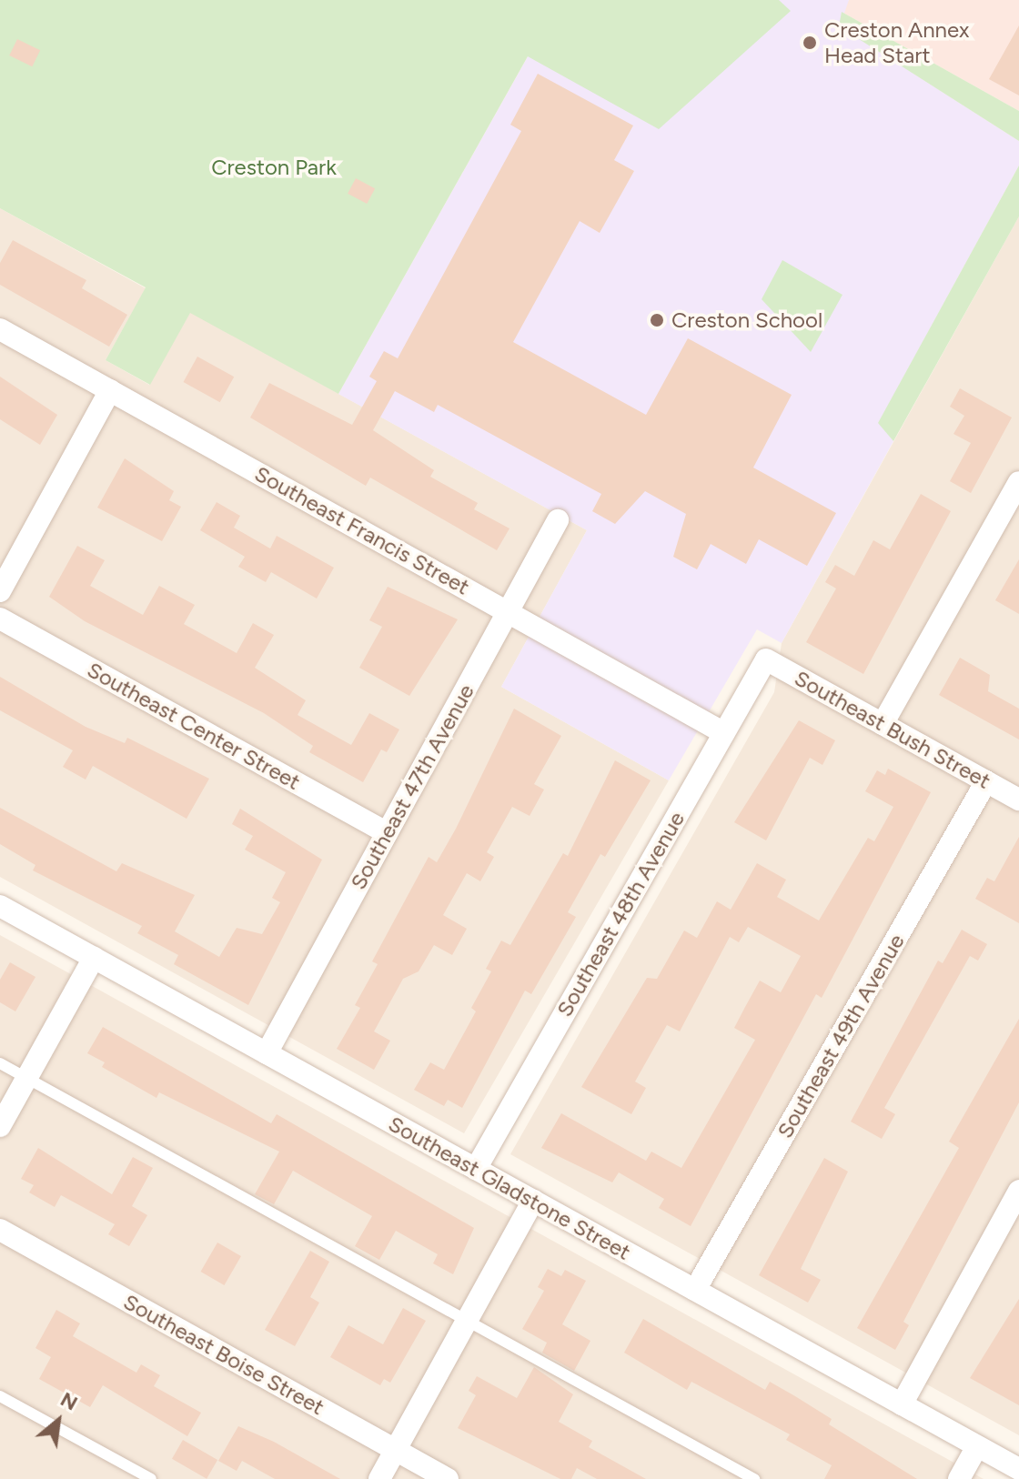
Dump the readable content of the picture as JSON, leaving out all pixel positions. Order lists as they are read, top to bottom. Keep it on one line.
{"streets":{"street":["Southeast Francis Street","Southeast Center Street","Southeast Bush Street","Southeast 47th Avenue","Southeast 48th Avenue","Southeast 49th Avenue","Southeast Gladstone Street","Southeast Boise Street"]},"crossings":[["Southeast Francis Street","Southeast 47th Avenue"],["Southeast Francis Street","Southeast 48th Avenue"],["Southeast Center Street","Southeast 47th Avenue"],["Southeast Bush Street","Southeast 48th Avenue"],["Southeast Bush Street","Southeast 49th Avenue"],["Southeast 47th Avenue","Southeast Gladstone Street"],["Southeast 48th Avenue","Southeast Gladstone Street"],["Southeast 49th Avenue","Southeast Gladstone Street"]],"parks":["Creston Park"],"places":["Creston Annex Head Start","Creston School"],"north":"top right"}
